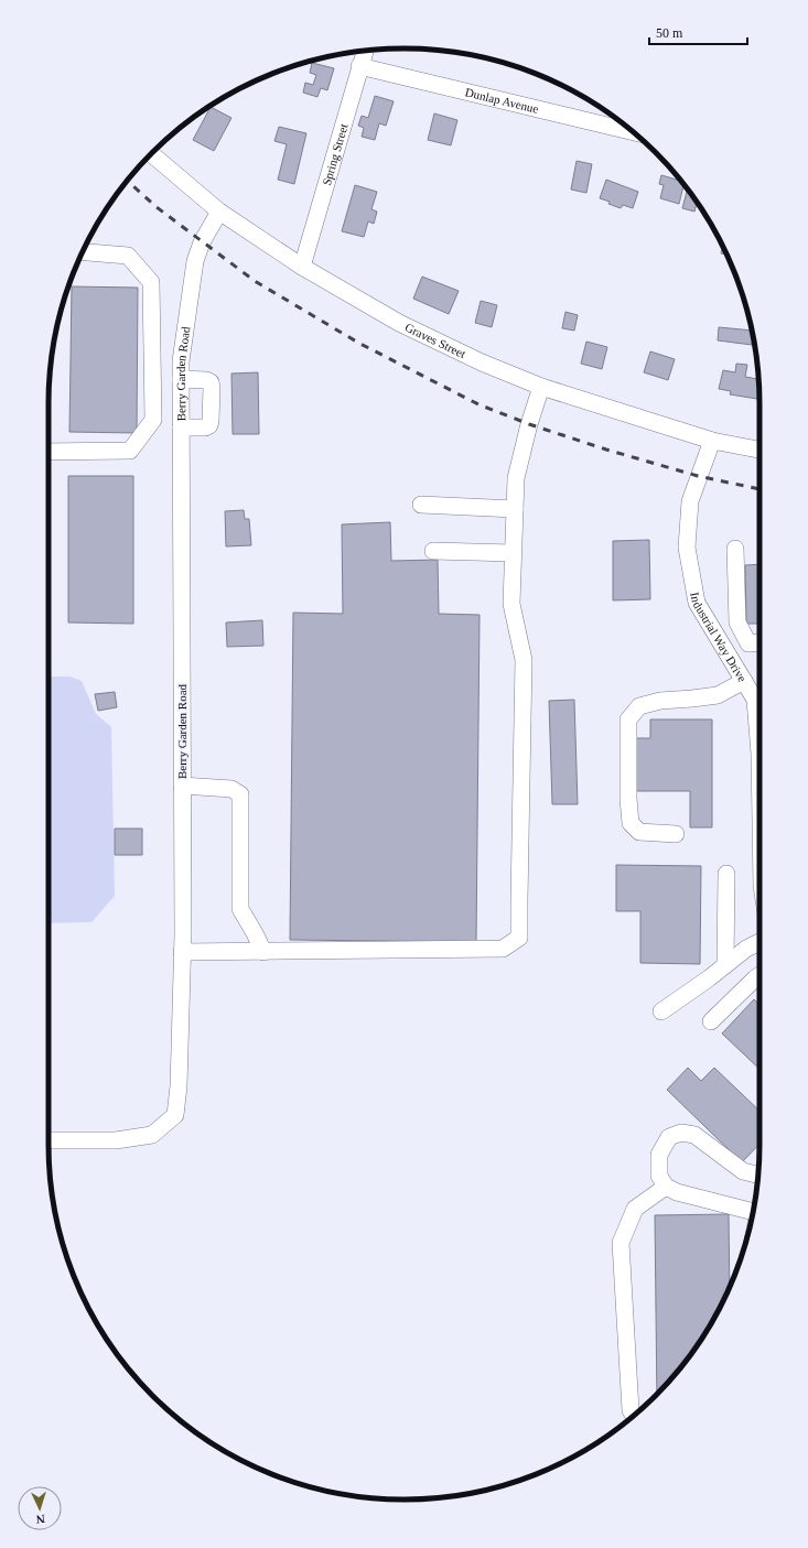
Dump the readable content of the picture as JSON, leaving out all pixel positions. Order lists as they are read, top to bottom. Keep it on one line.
{"streets":{"street":["Dunlap Avenue","Spring Street","Graves Street","Berry Garden Road","Industrial Way Drive"]},"crossings":[["Dunlap Avenue","Spring Street"],["Spring Street","Graves Street"],["Graves Street","Berry Garden Road"],["Graves Street","Industrial Way Drive"]],"scale_bar":"50 m","north":"bottom"}
